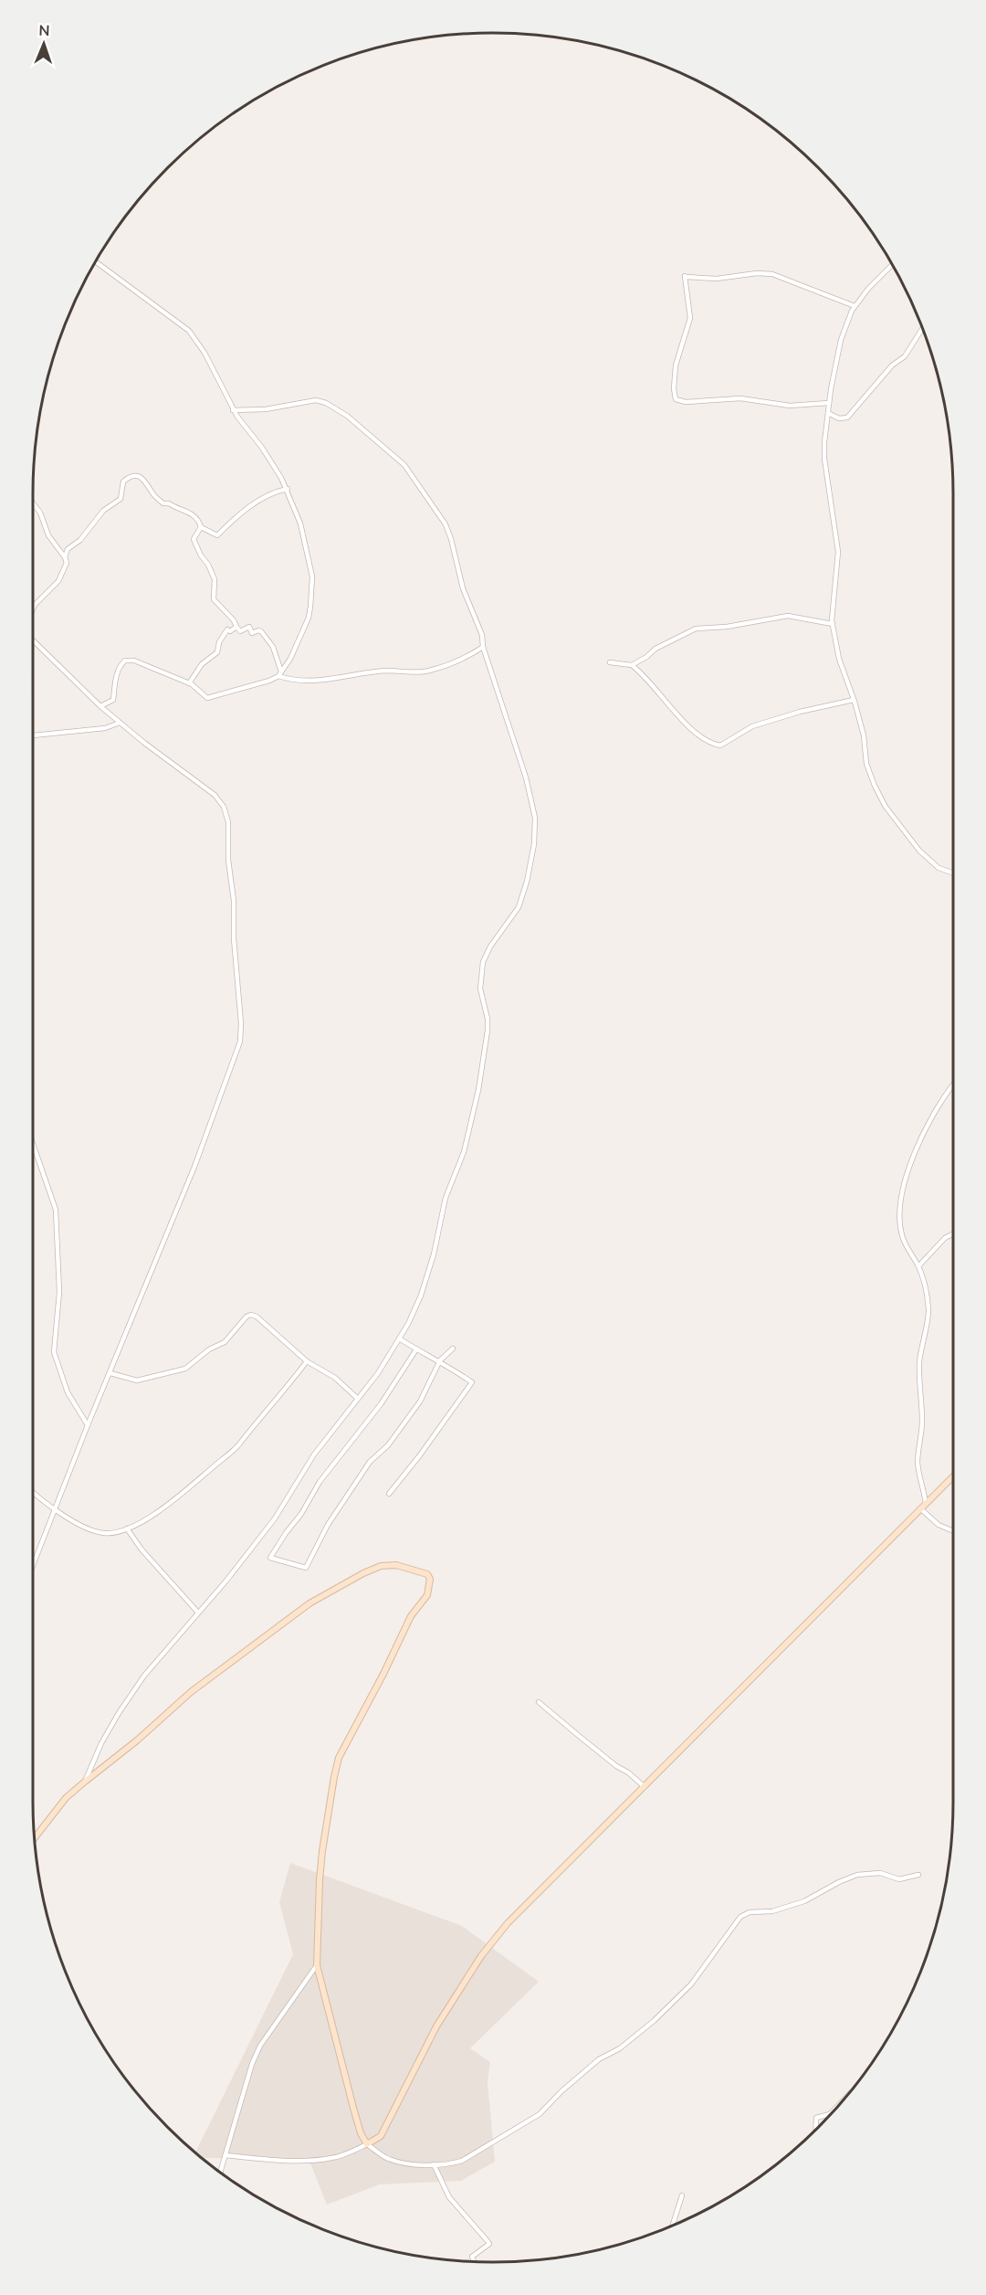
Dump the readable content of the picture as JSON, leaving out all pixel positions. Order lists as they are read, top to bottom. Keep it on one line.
{"north":"top"}
